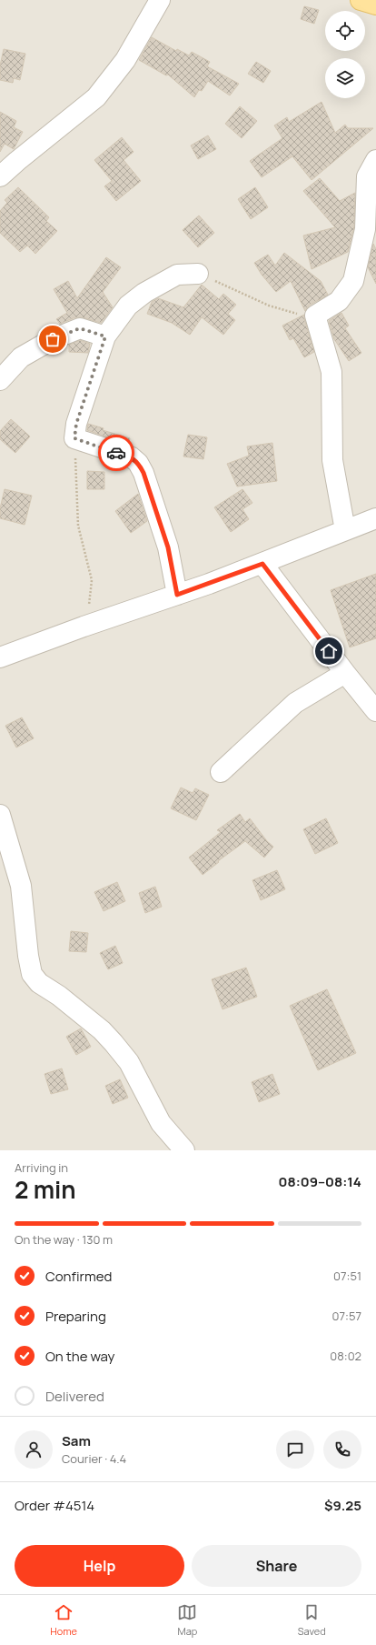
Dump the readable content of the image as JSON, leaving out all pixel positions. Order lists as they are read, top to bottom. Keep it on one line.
{"page":{"heading":["2 min","Arriving in","08:09–08:14"],"panel":["Sam","Courier · 4.4","Order #4514","$9.25"],"bar":"On the way · 130 m","list":[["Confirmed","07:51"],["Preparing","07:57"],["On the way","08:02"],"Delivered"],"buttons":["Help","Share"],"tabs":["Home","Map","Saved"]}}
